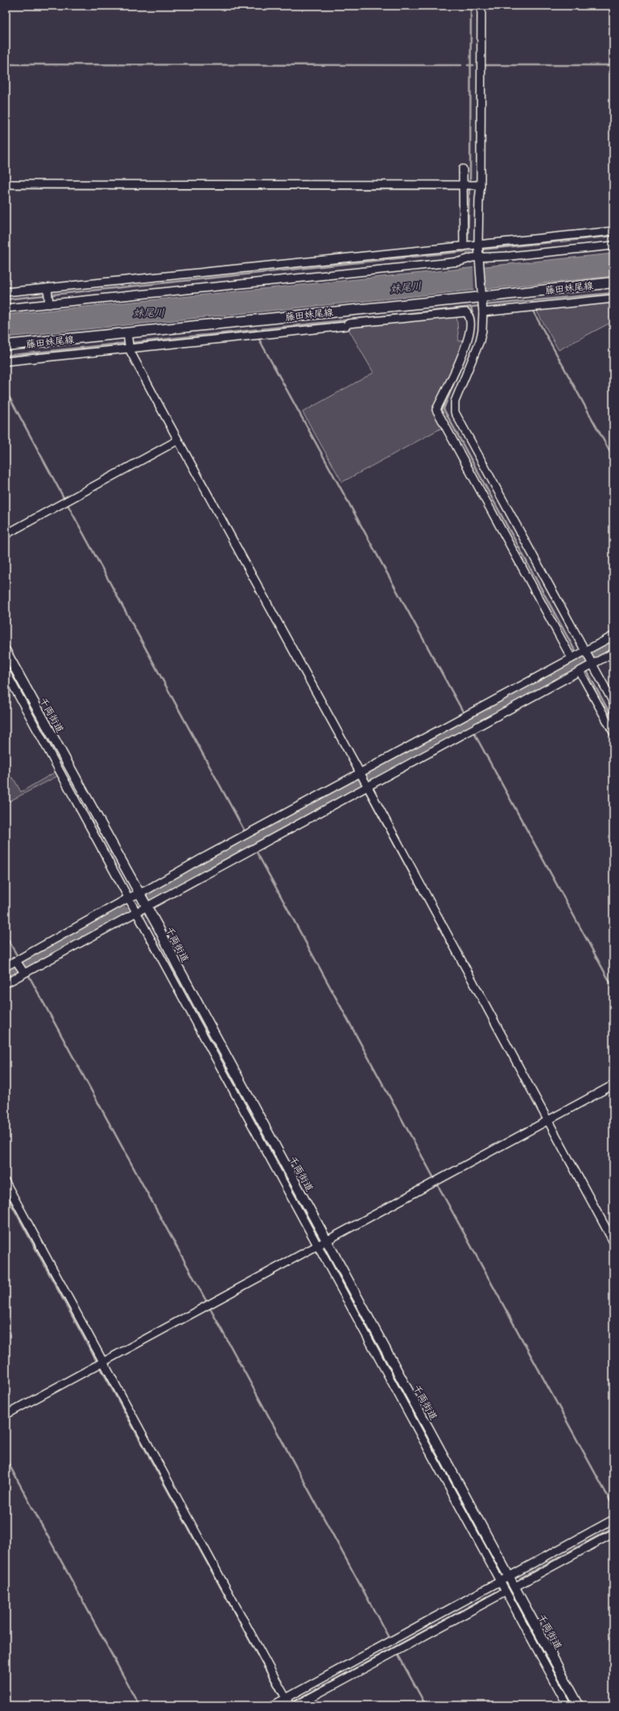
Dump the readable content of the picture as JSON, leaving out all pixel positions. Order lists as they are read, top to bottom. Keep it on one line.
{"streets":{"main road":["藤田妹尾線"],"street":["千両街道"]},"water":["妹尾川"]}
